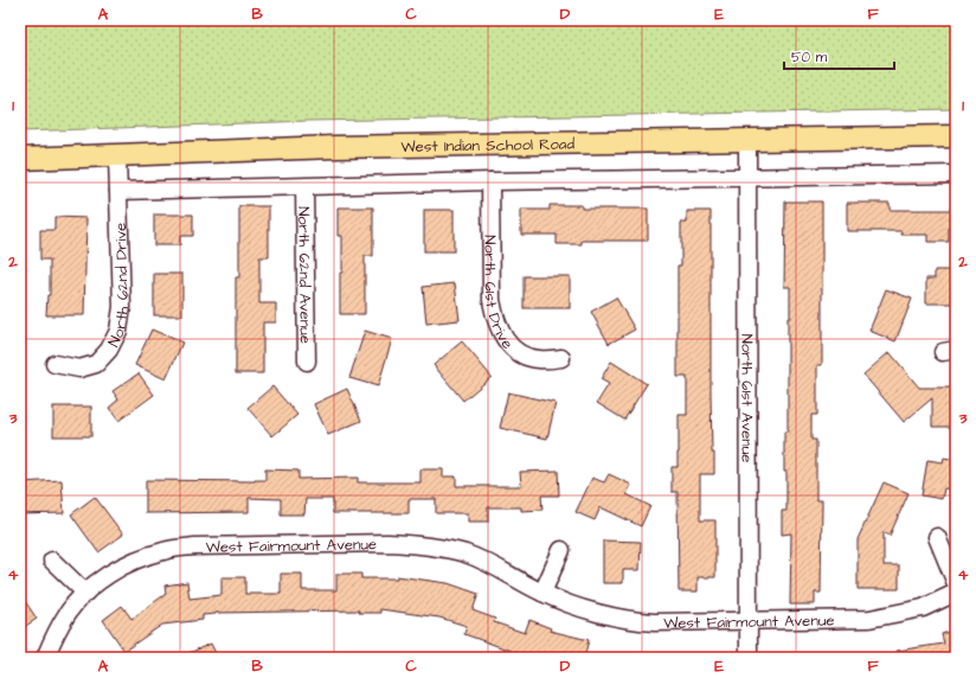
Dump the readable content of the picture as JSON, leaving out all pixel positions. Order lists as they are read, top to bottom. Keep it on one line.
{"streets":{"main road":["West Indian School Road"],"street":["North 62nd Avenue","North 62nd Drive","North 61st Drive","North 61st Avenue","West Fairmount Avenue"]},"crossings":[["West Indian School Road","North 62nd Drive"],["West Indian School Road","North 61st Avenue"],["North 61st Avenue","West Fairmount Avenue"]],"scale_bar":"50 m","grid":{"columns":["A","B","C","D","E","F"],"rows":["1","2","3","4"]}}
